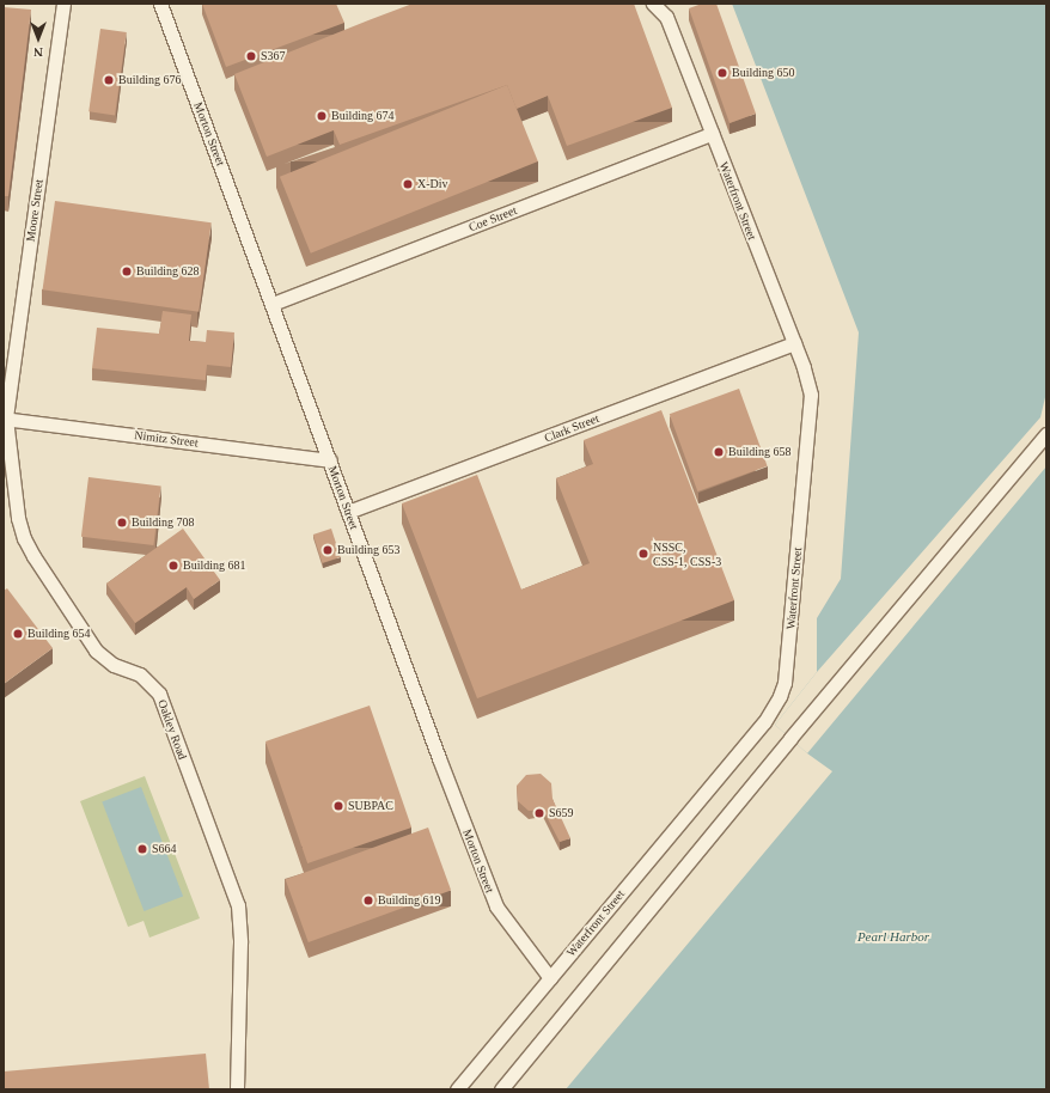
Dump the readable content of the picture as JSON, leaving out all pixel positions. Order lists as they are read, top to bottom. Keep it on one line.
{"streets":{"lane":["Morton Street","Waterfront Street","Moore Street","Coe Street","Clark Street","Nimitz Street","Oakley Road"]},"crossings":[["Morton Street","Waterfront Street"],["Morton Street","Coe Street"],["Morton Street","Clark Street"],["Morton Street","Nimitz Street"],["Waterfront Street","Coe Street"],["Waterfront Street","Clark Street"],["Moore Street","Nimitz Street"],["Moore Street","Oakley Road"],["Nimitz Street","Oakley Road"]],"water":["Pearl Harbor"],"places":["S367","Building 650","Building 676","Building 674","X-Div","Building 628","Building 658","Building 708","Building 653","NSSC, CSS-1, CSS-3","Building 681","Building 654","SUBPAC","S659","S664","Building 619"],"north":"bottom"}
